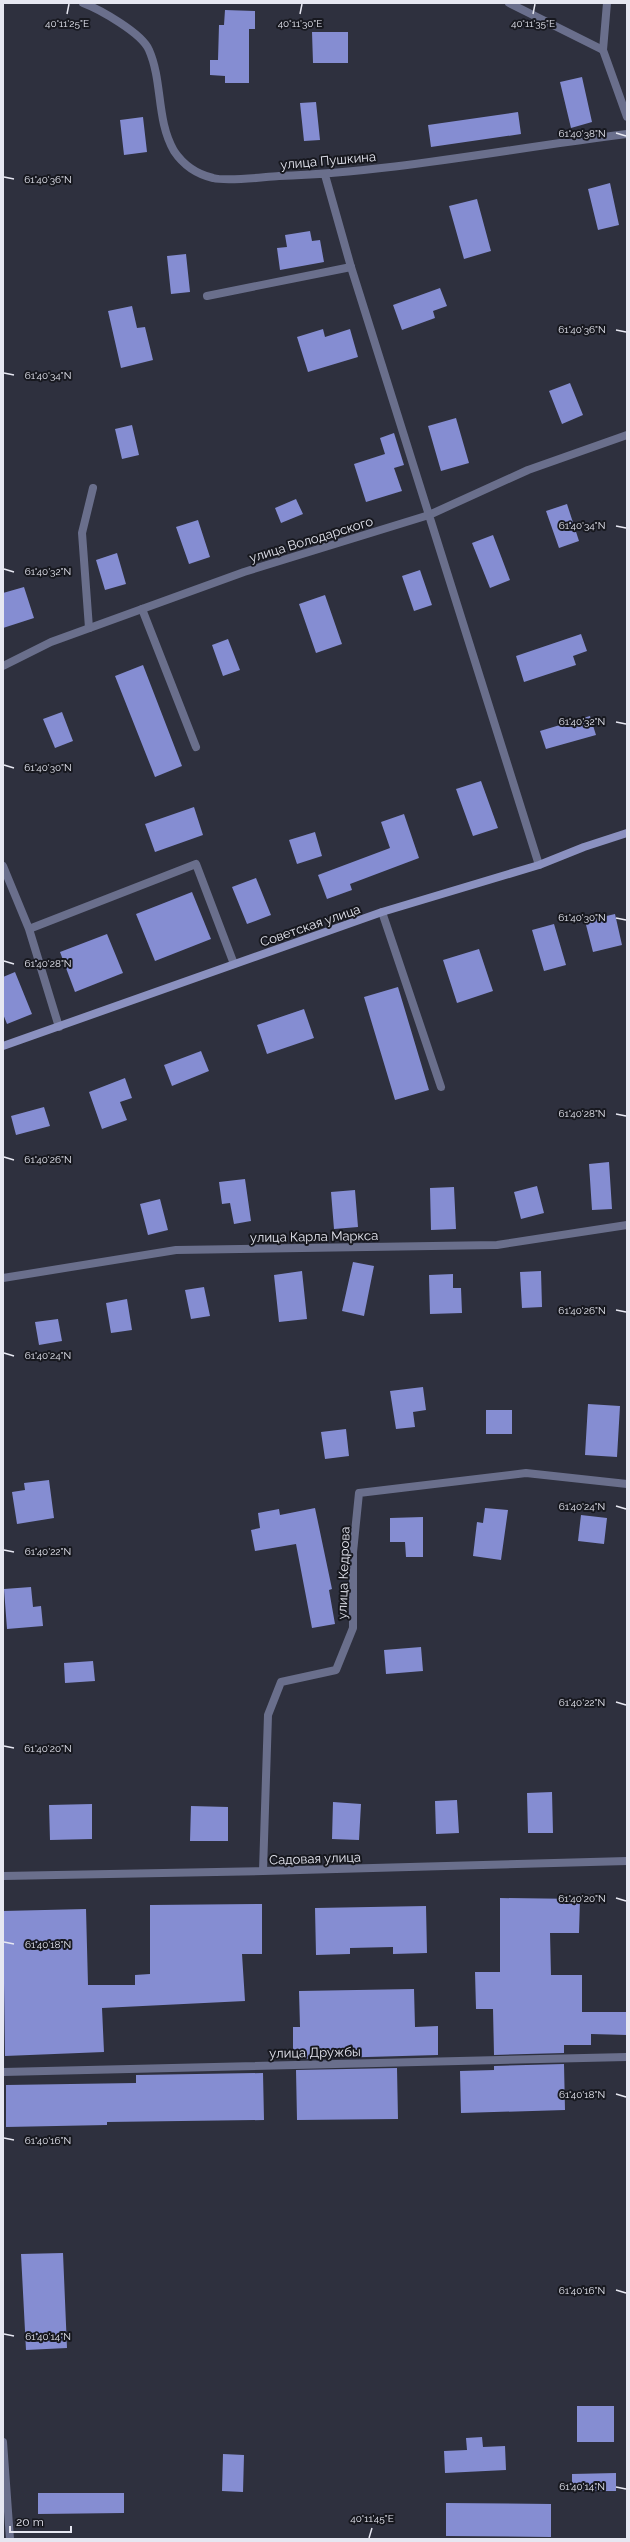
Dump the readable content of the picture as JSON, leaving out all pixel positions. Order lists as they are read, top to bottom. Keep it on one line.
{"streets":{"street":["улица Пушкина","улица Володарского","Советская улица","улица Карла Маркса","улица Кедрова","Садовая улица","улица Дружбы"]},"crossings":[["улица Кедрова","Садовая улица"]],"scale_bar":"20 m","coordinates":["40°11'35\"E","40°11'25\"E","40°11'30\"E","61°40'38\"N","61°40'36\"N","61°40'34\"N","61°40'32\"N","61°40'30\"N","61°40'28\"N","61°40'26\"N","61°40'24\"N","61°40'22\"N","61°40'20\"N","61°40'18\"N","61°40'16\"N","61°40'14\"N","40°11'45\"E"]}
